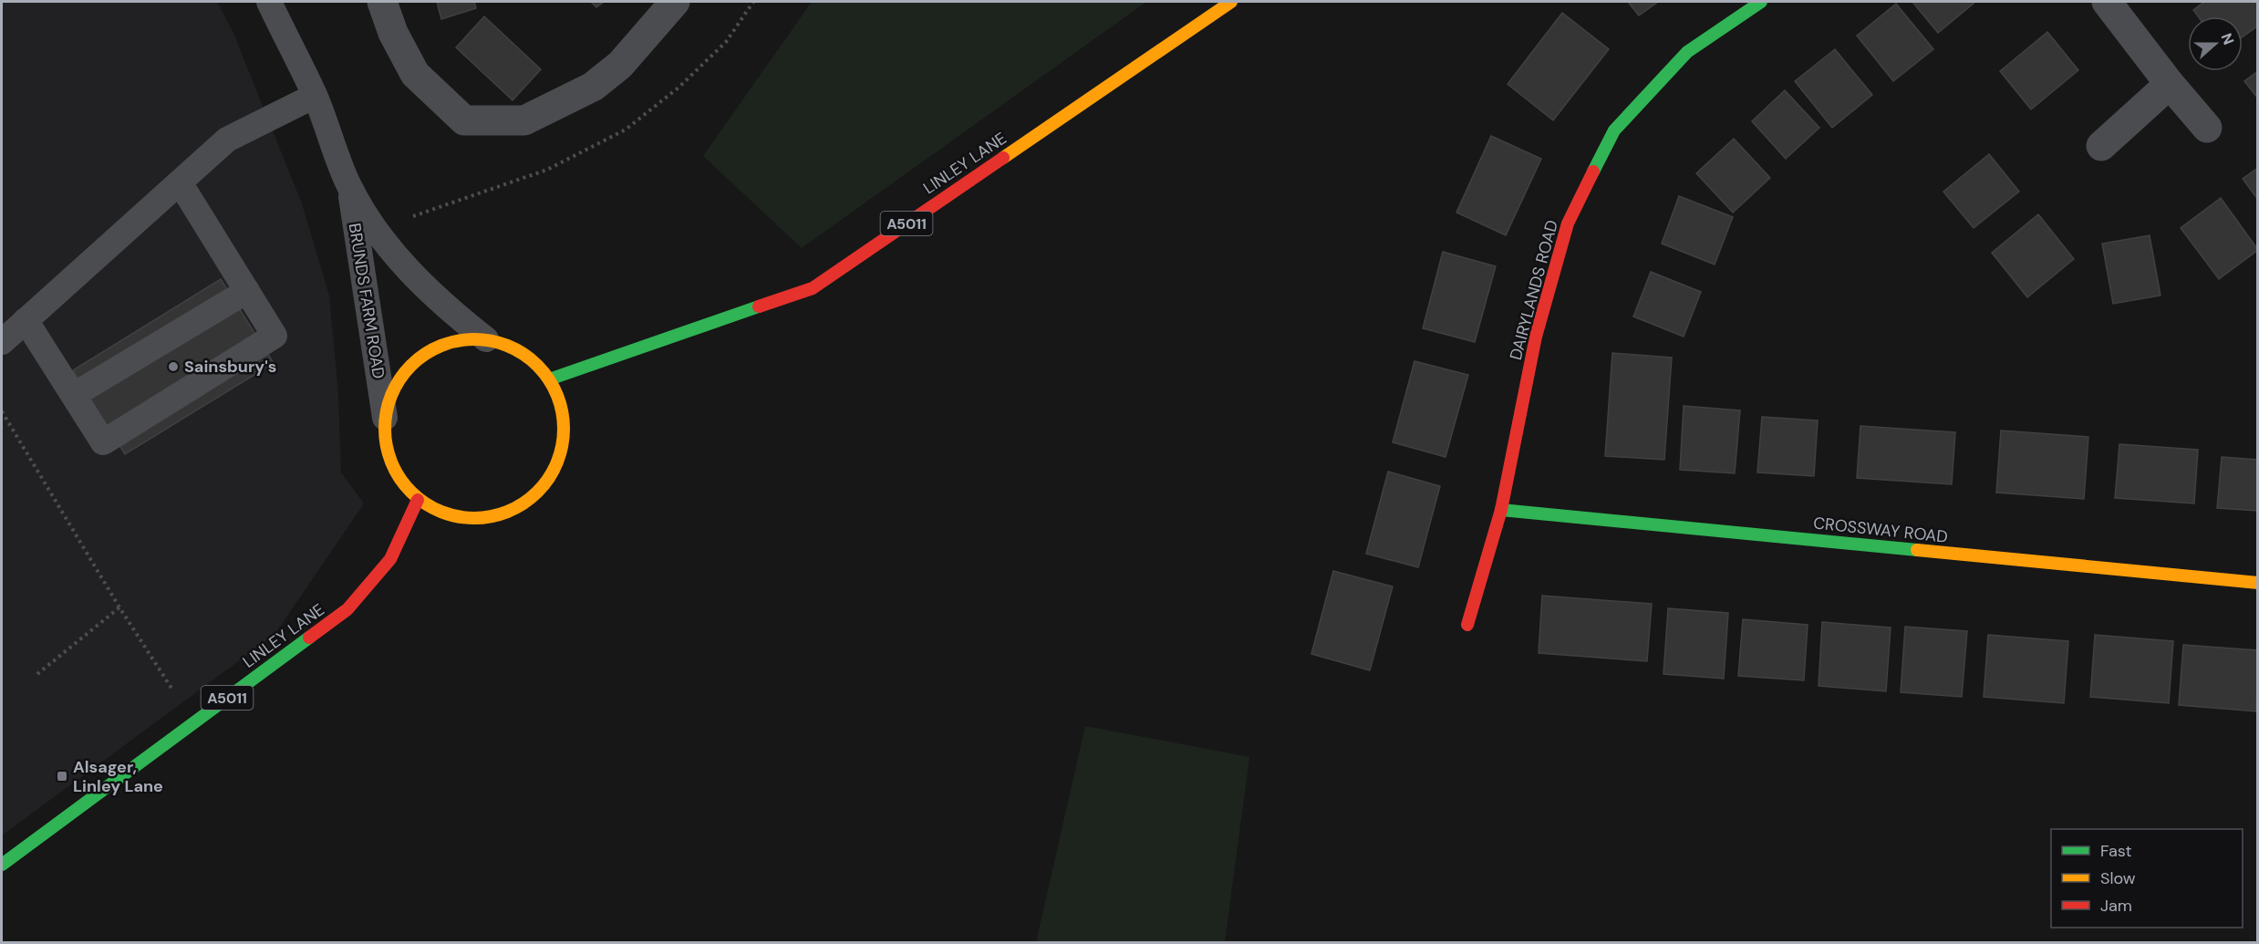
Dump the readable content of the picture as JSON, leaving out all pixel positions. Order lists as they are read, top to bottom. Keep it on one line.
{"streets":{"main road":["LINLEY LANE","A5011","DAIRYLANDS ROAD","CROSSWAY ROAD"],"lane":["BRUNDS FARM ROAD"]},"crossings":[["LINLEY LANE","BRUNDS FARM ROAD"],["DAIRYLANDS ROAD","CROSSWAY ROAD"]],"places":{"other":["Sainsbury's"],"transit":["Alsager, Linley Lane"]},"legend":["Fast","Slow","Jam"],"north":"right"}
